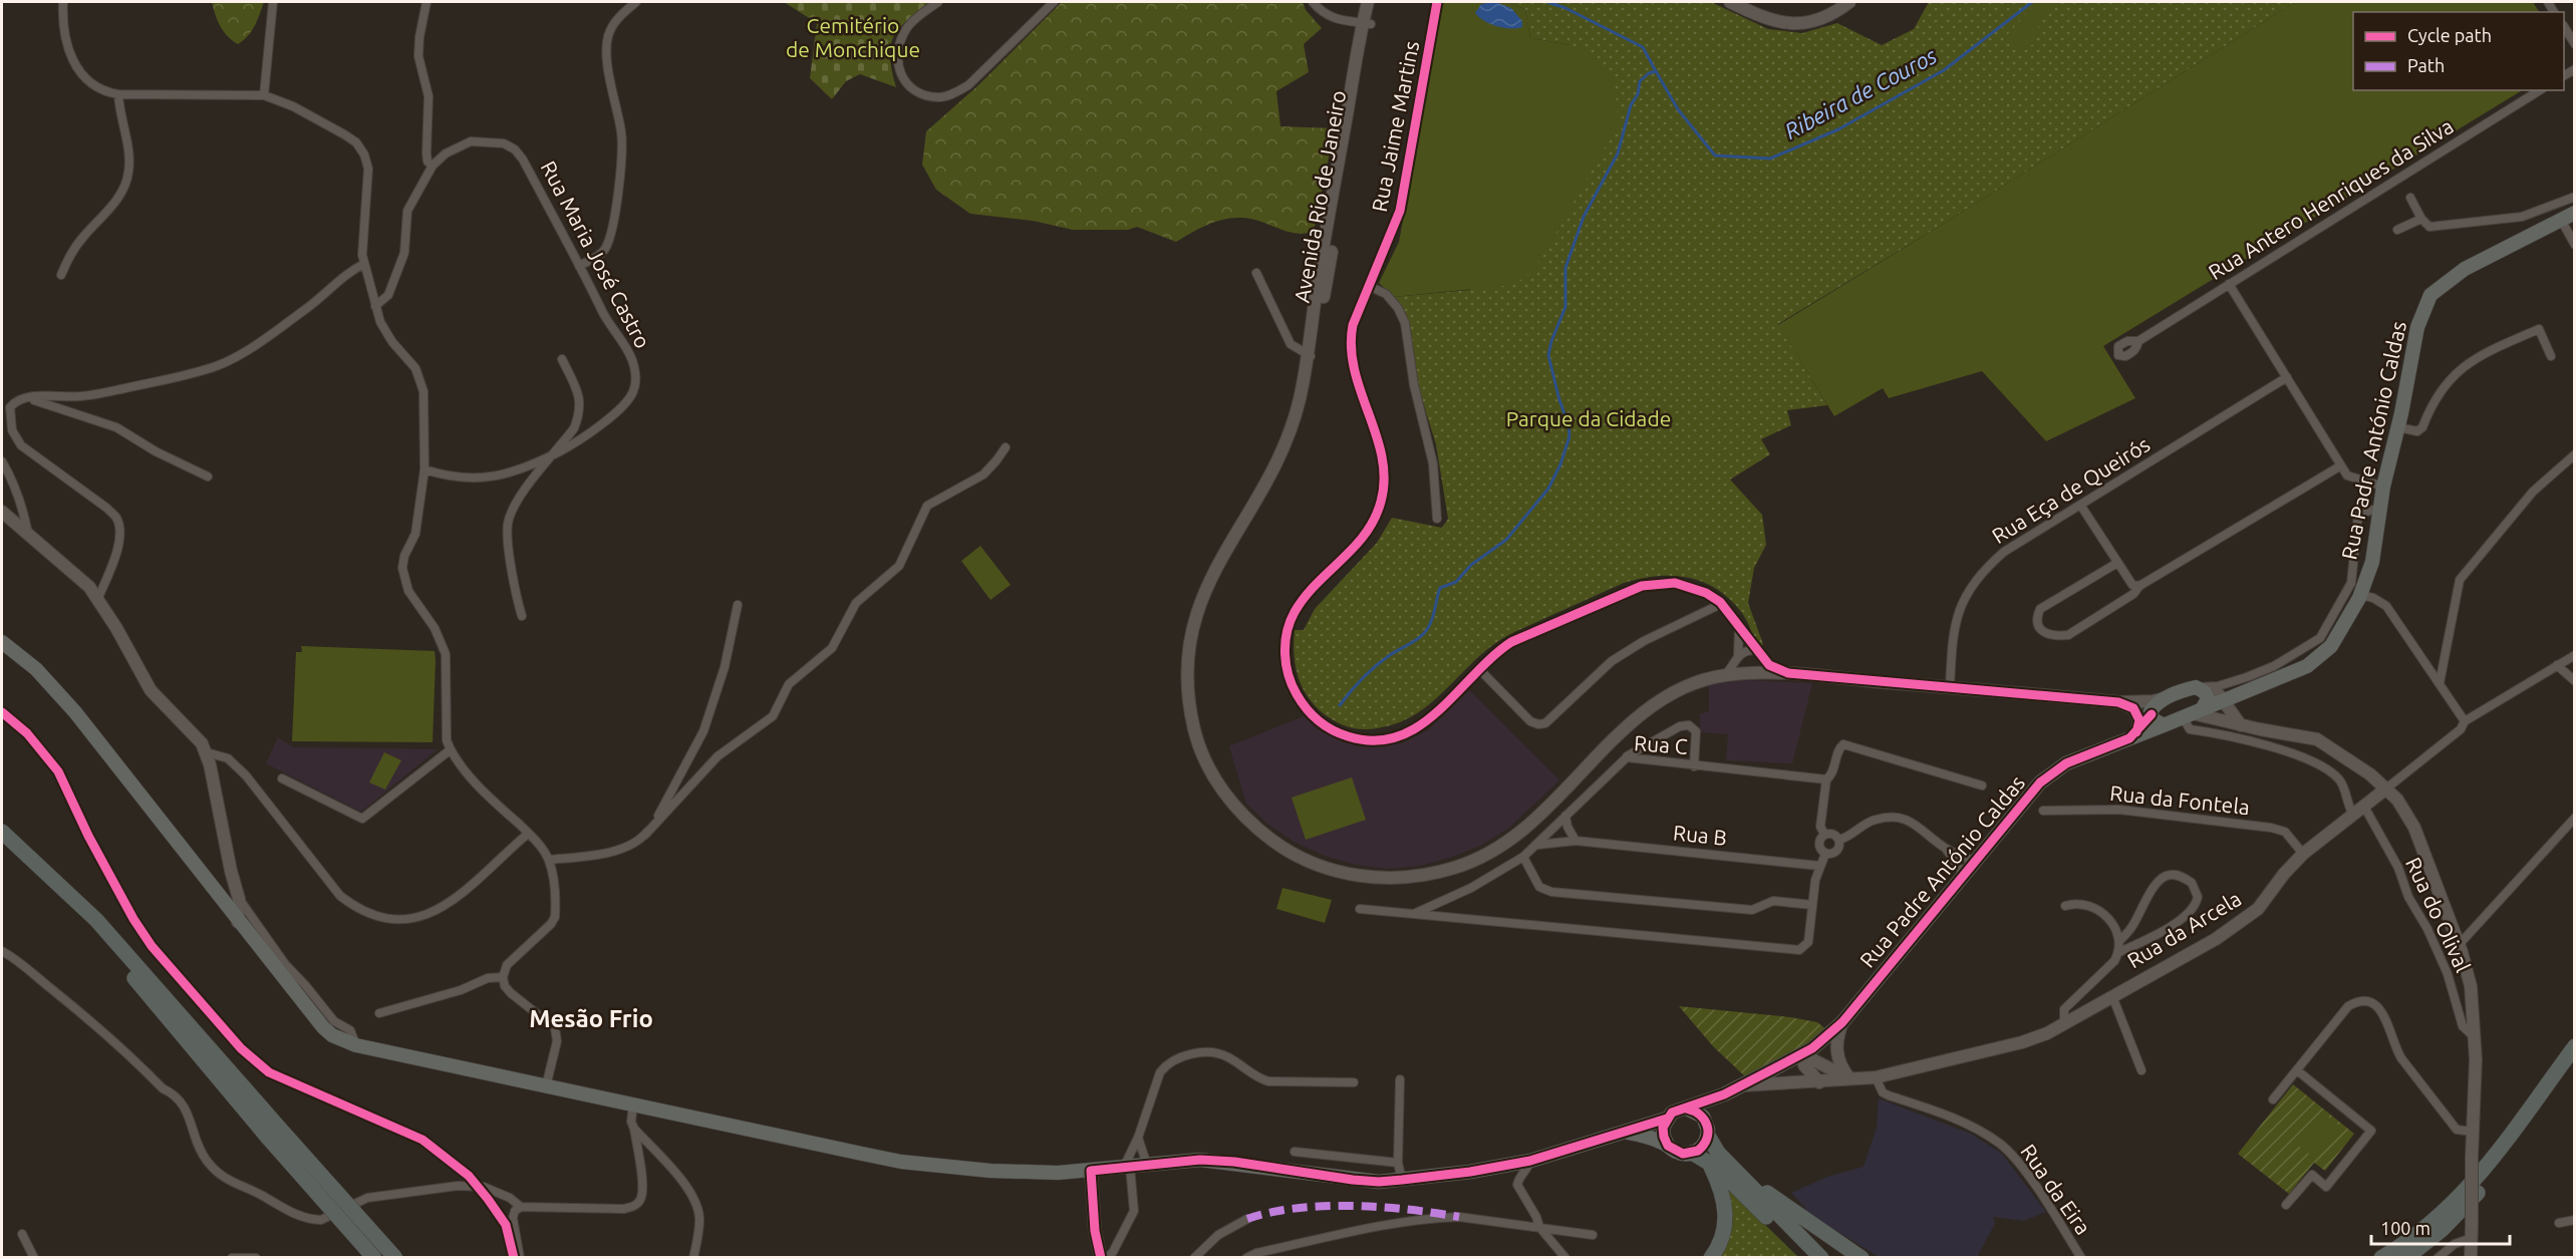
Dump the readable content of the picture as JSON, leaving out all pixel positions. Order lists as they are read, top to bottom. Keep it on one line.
{"streets":{"main road":["Rua Padre António Caldas"],"street":["Rua Jaime Martins","Avenida Rio de Janeiro","Rua Antero Henriques da Silva","Rua Maria José Castro","Rua Eça de Queirós","Rua C","Rua da Fontela","Rua B","Rua do Olival","Rua da Arcela","Rua da Eira"]},"crossings":[["Rua Jaime Martins","Avenida Rio de Janeiro"],["Avenida Rio de Janeiro","Rua Eça de Queirós"],["Rua Padre António Caldas","Rua da Arcela"],["Rua C","Rua B"],["Rua da Fontela","Rua da Arcela"],["Rua do Olival","Rua da Arcela"],["Rua da Arcela","Rua da Eira"]],"districts":["Mesão Frio"],"water":["Ribeira de Couros"],"parks":["Cemitério de Monchique","Parque da Cidade"],"legend":["Cycle path","Path"],"scale_bar":"100 m"}
